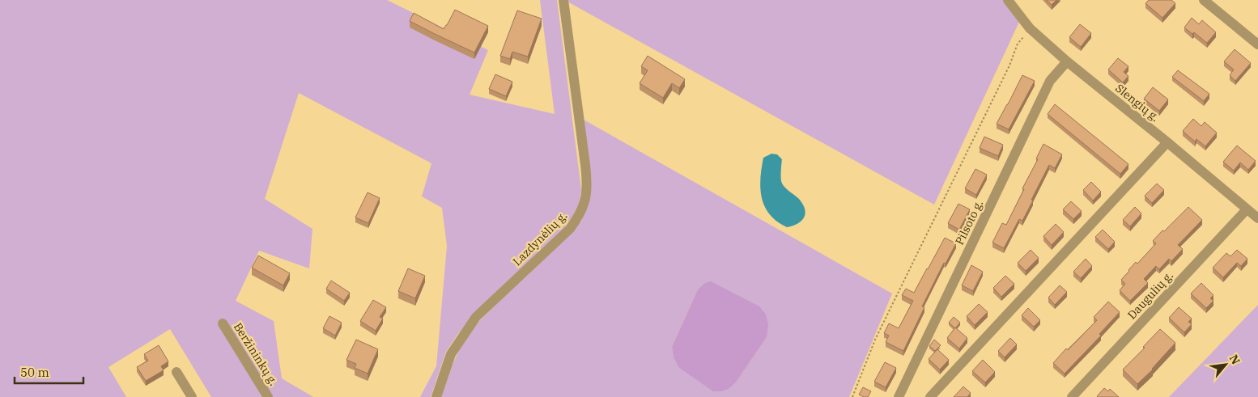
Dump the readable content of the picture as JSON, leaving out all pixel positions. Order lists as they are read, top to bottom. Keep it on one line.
{"streets":{"street":["Slengių g.","Pilsoto g.","Lazdynėlių g.","Daugulių g.","Beržininkų g."]},"crossings":[["Slengių g.","Pilsoto g."],["Slengių g.","Daugulių g."]],"scale_bar":"50 m","north":"top right"}
